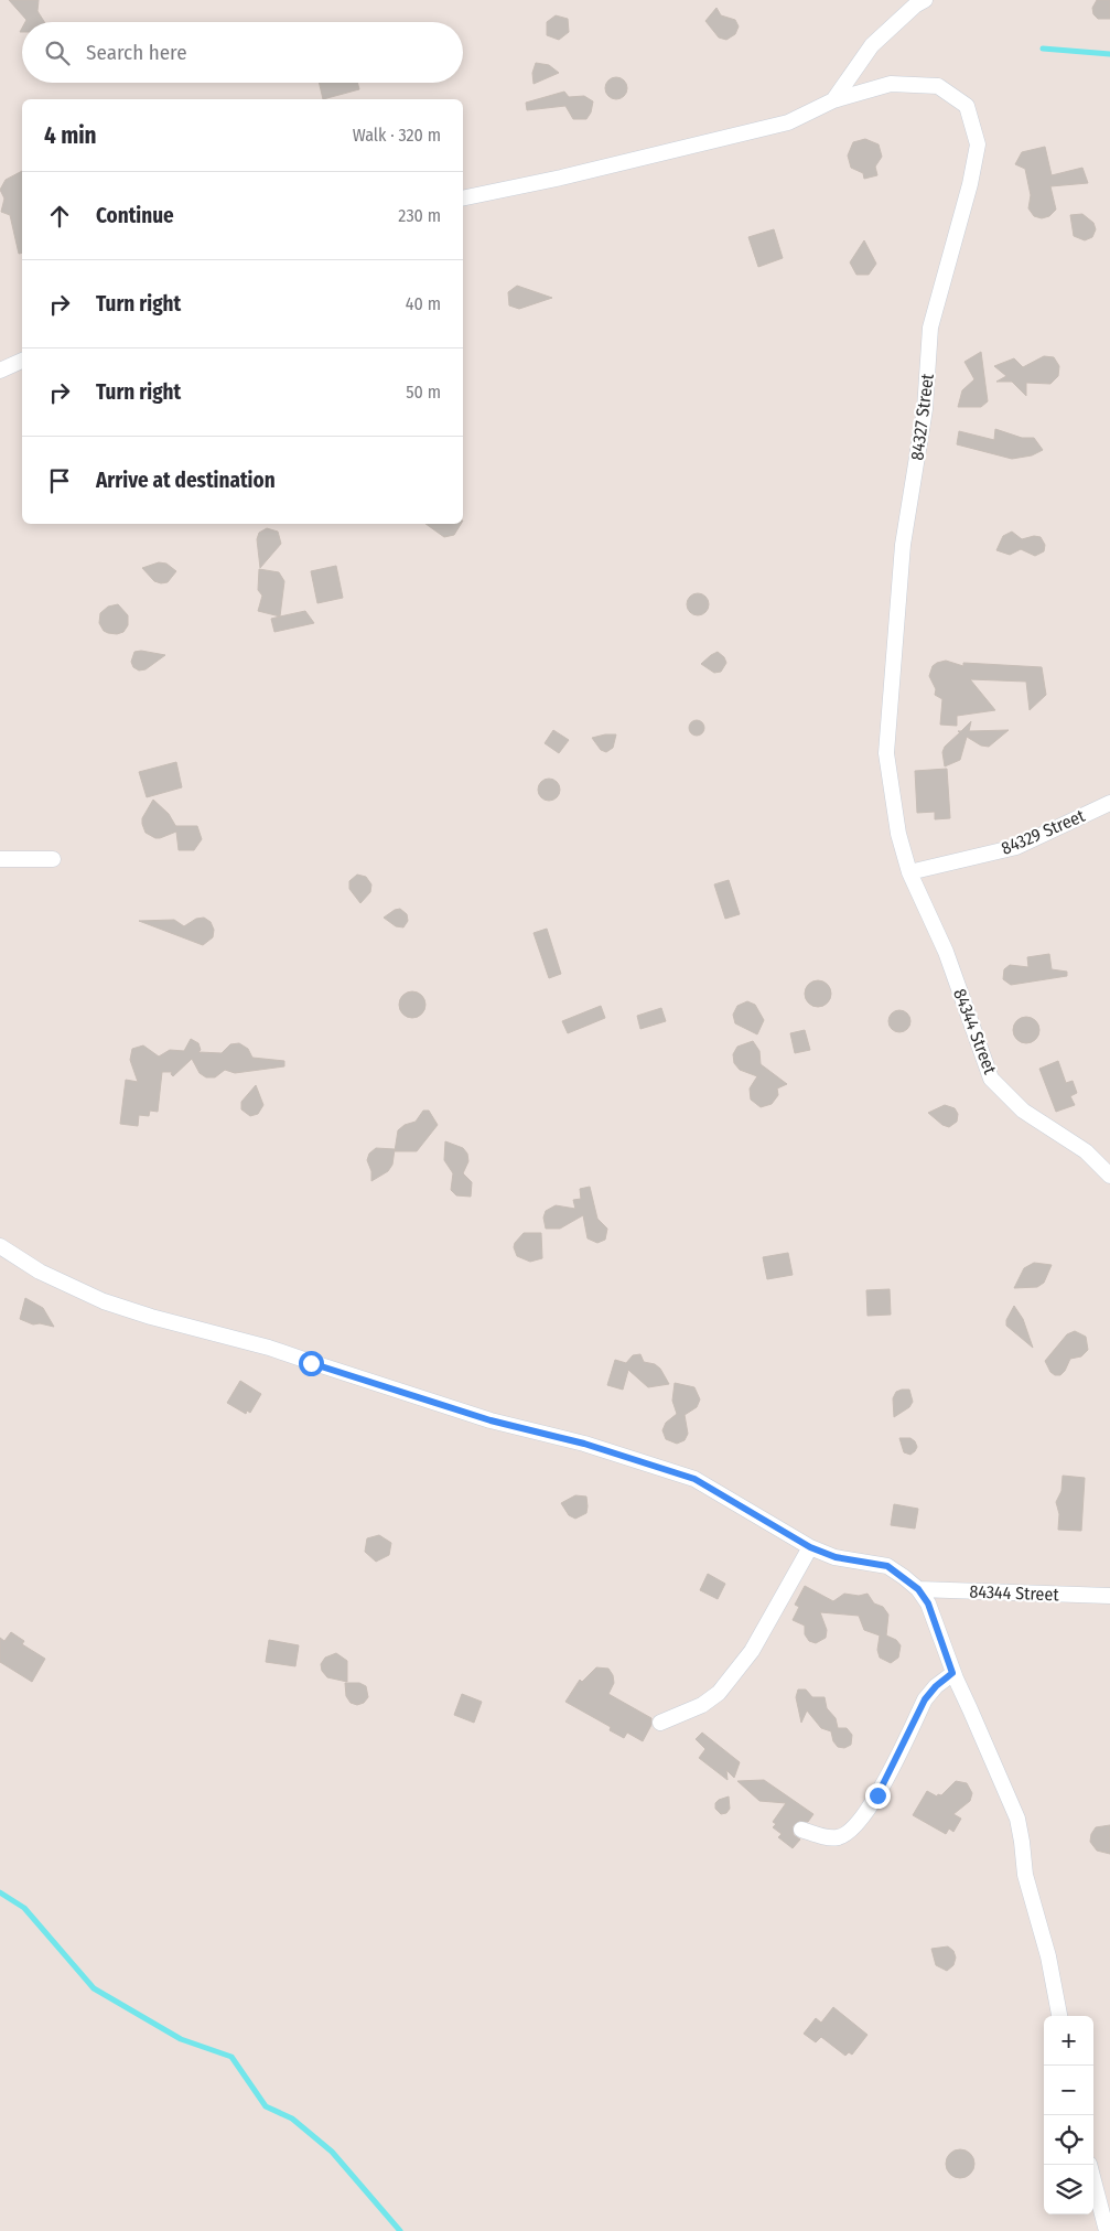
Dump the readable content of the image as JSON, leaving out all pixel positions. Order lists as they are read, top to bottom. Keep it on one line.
{"streets":{"street":["84327 Street","84329 Street","84344 Street"]},"crossings":[["84327 Street","84329 Street"],["84327 Street","84344 Street"],["84329 Street","84344 Street"]],"page":{"search":"Search here","heading":["4 min","Walk · 320 m"],"list":[["Continue","230 m"],["Turn right","40 m"],["Turn right","50 m"],"Arrive at destination"],"map_buttons":["+","−"]}}
